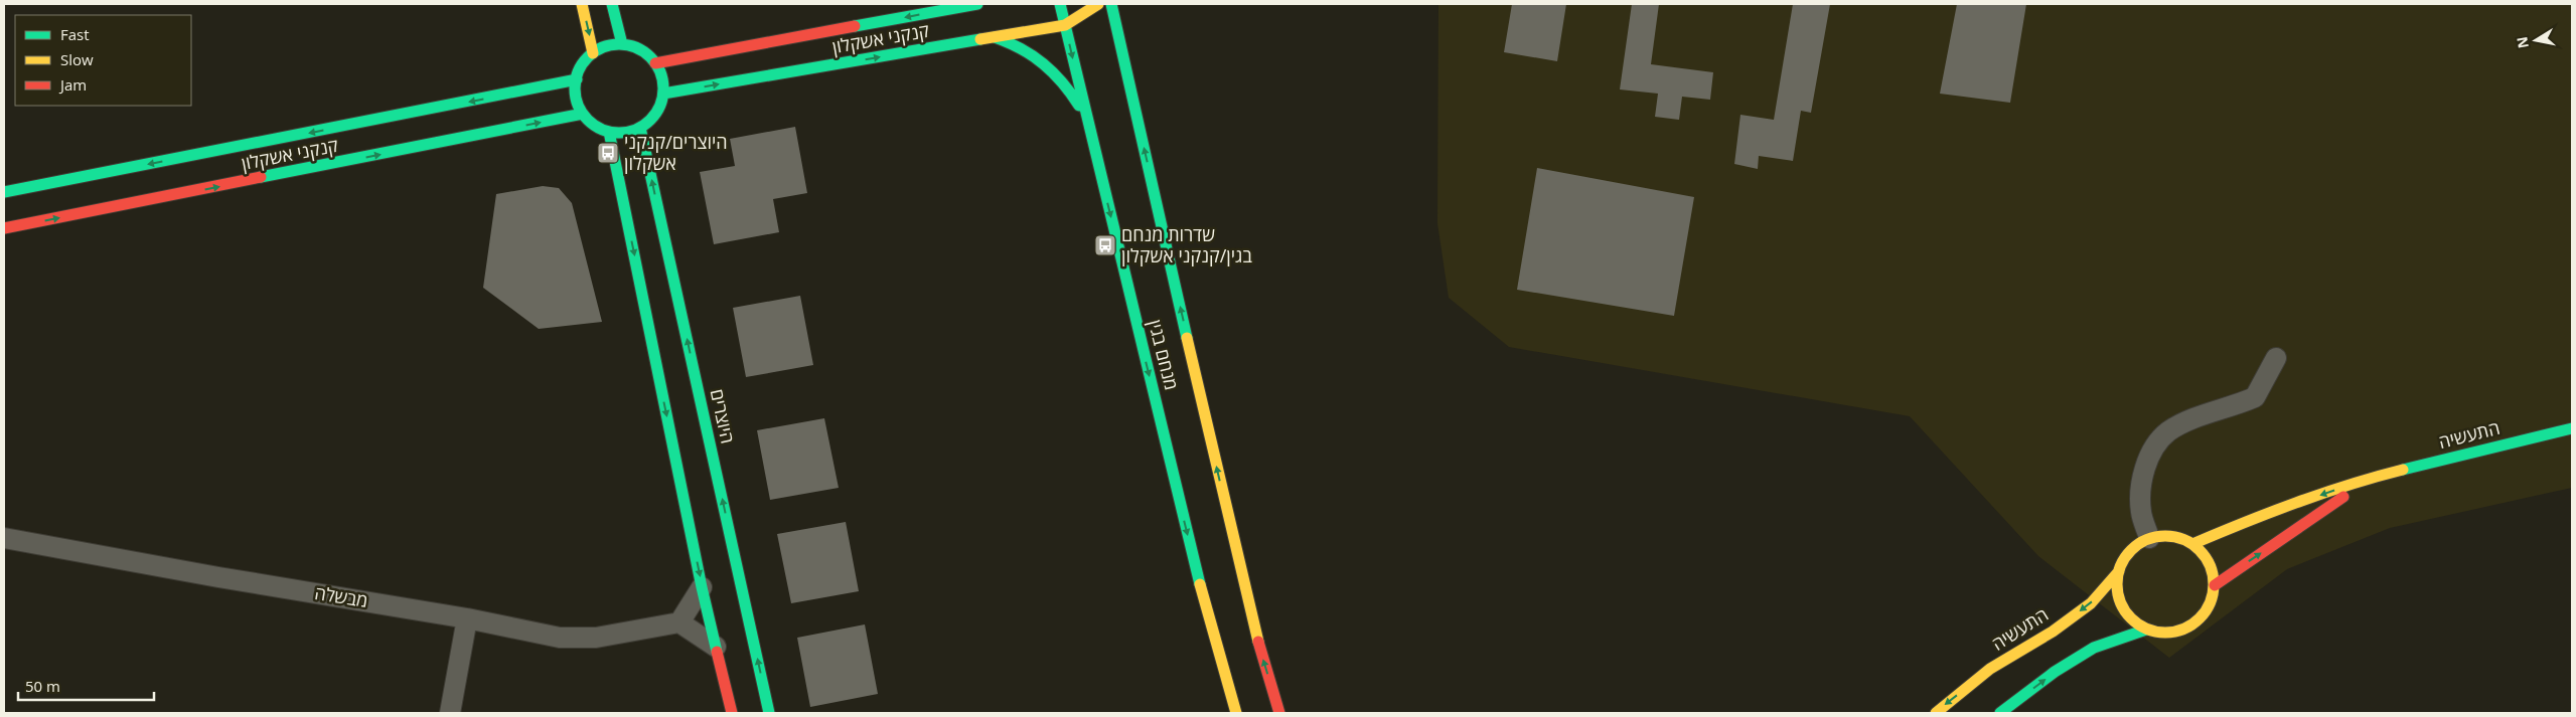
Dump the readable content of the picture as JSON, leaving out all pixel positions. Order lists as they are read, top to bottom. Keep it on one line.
{"streets":{"street":["קנקני אשקלון","מנחם בגין","היוצרים","התעשיה","מבשלה"]},"crossings":[["קנקני אשקלון","מנחם בגין"],["קנקני אשקלון","היוצרים"]],"places":{"bus stop":["היוצרים/קנקני אשקלון","שדרות מנחם בגין/קנקני אשקלון"]},"legend":["Fast","Slow","Jam"],"scale_bar":"50 m","north":"left"}
